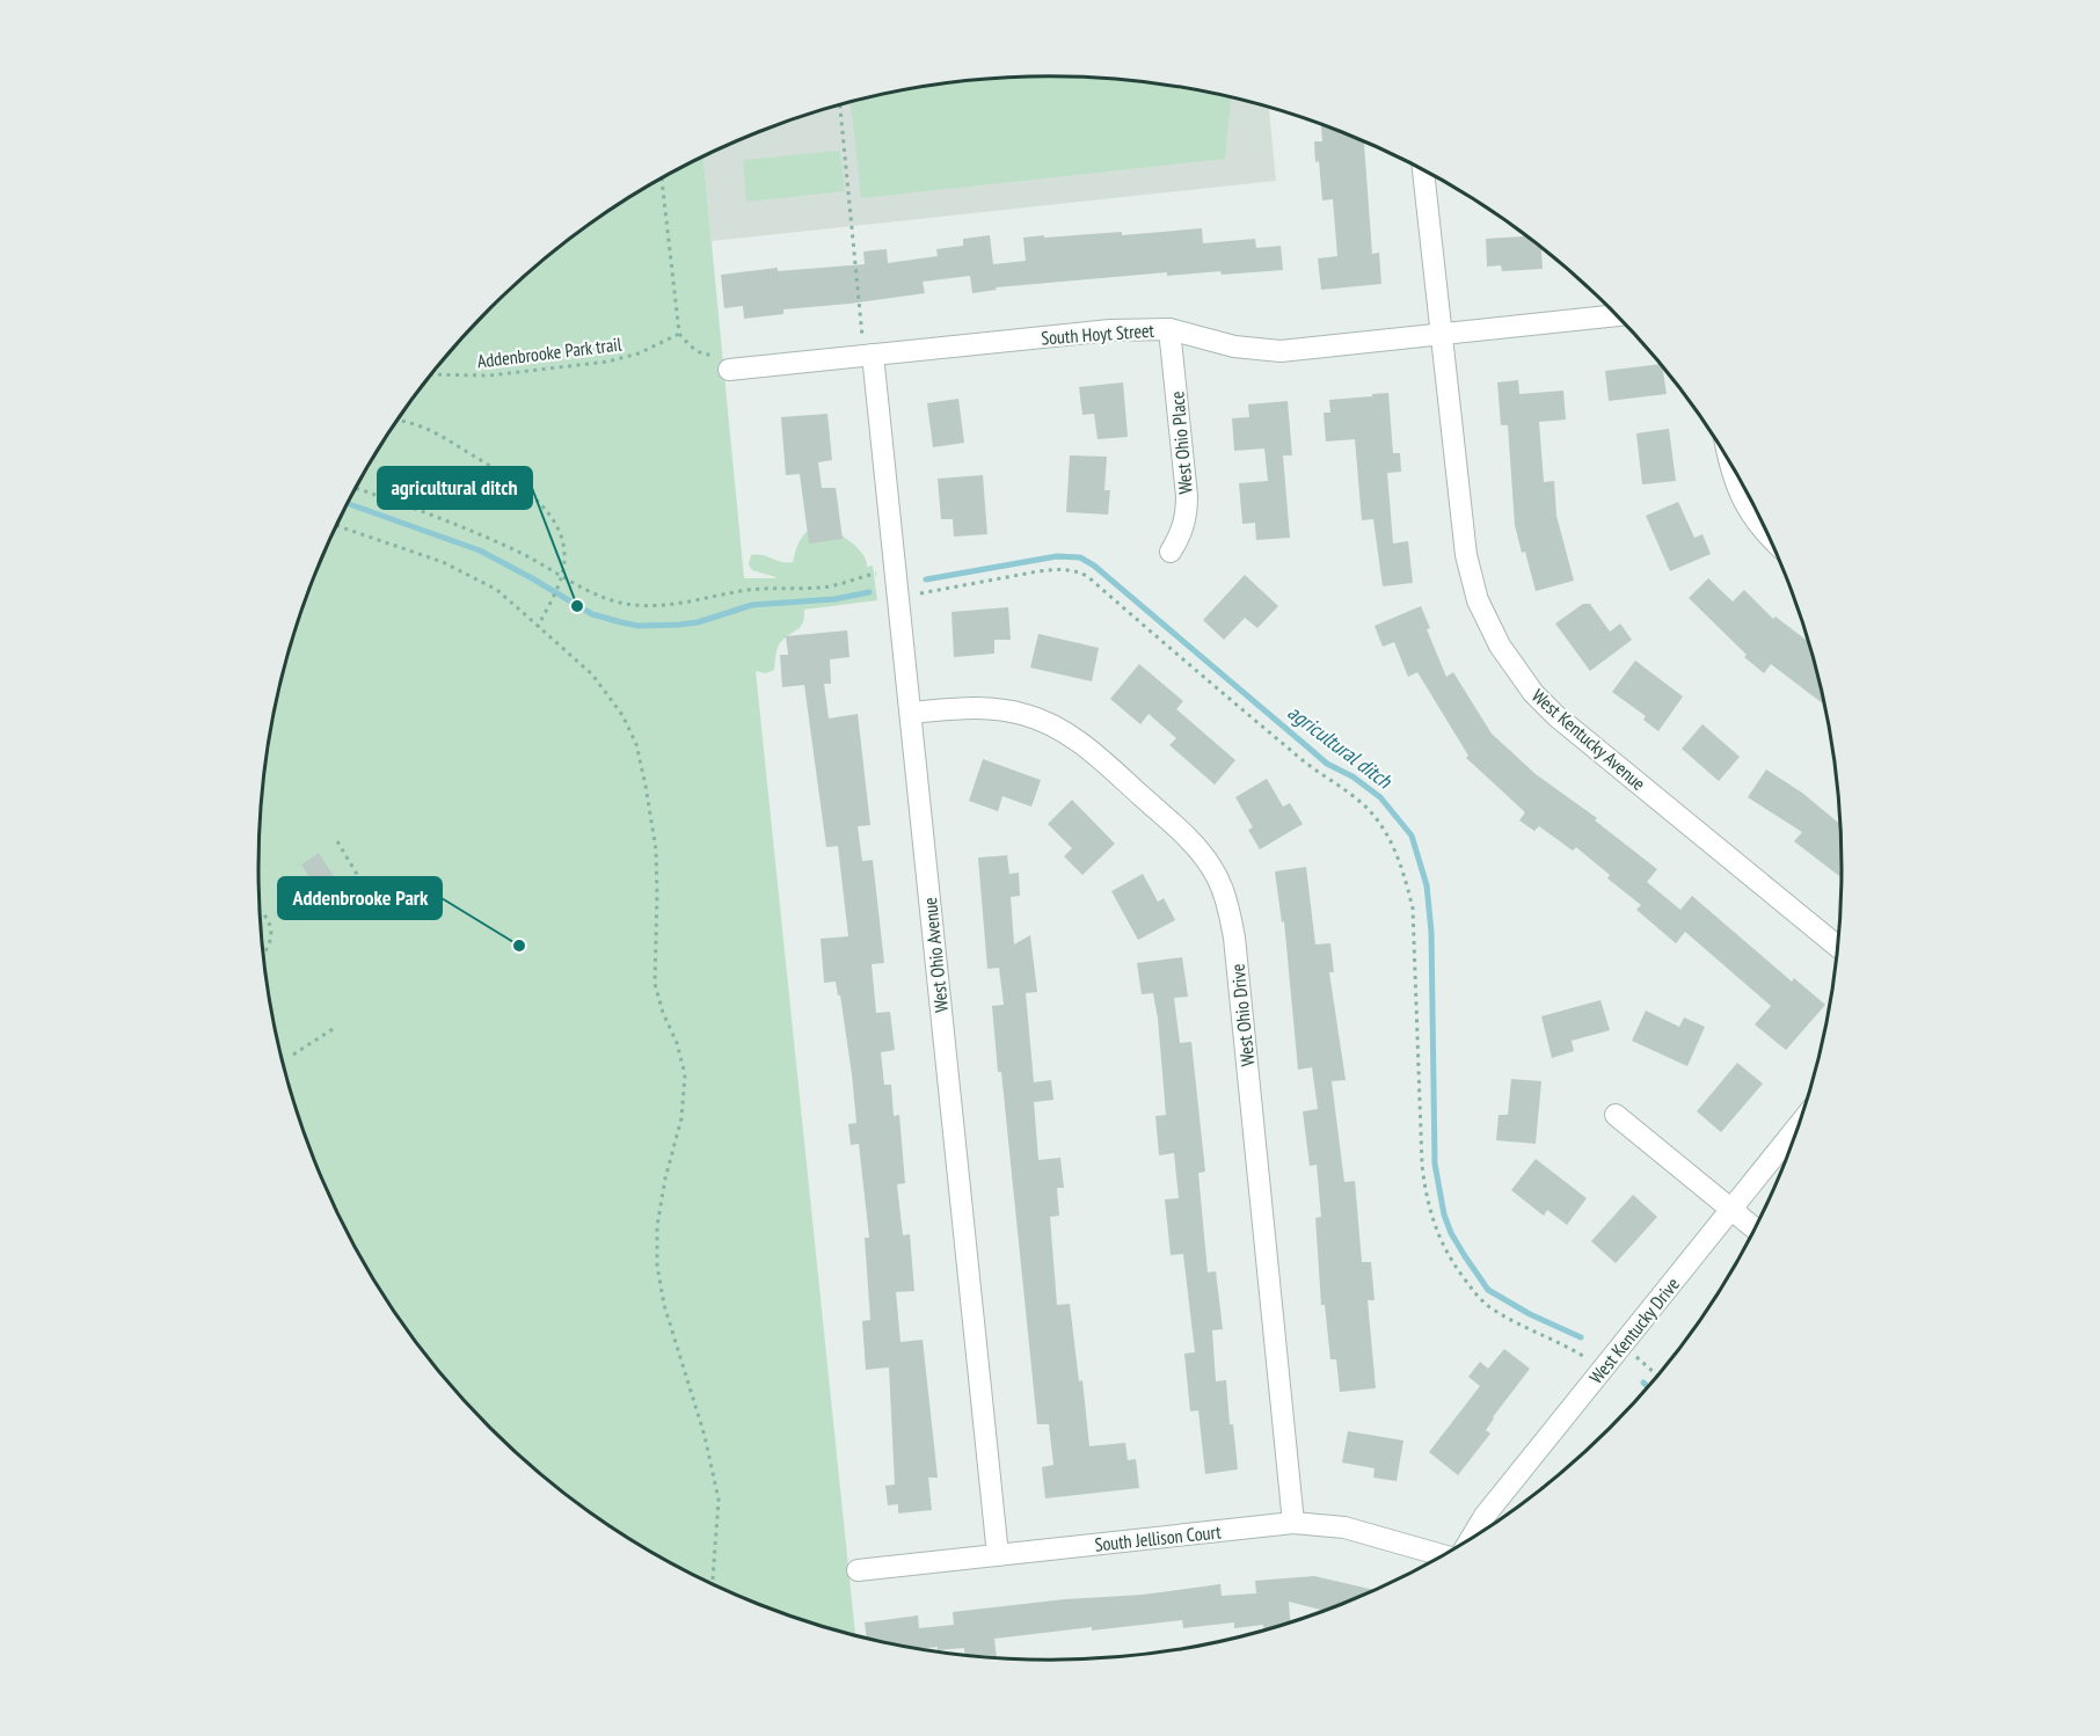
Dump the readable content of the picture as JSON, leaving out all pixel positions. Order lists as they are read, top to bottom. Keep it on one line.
{"streets":{"street":["South Hoyt Street","West Ohio Place","West Kentucky Avenue","West Ohio Avenue","West Ohio Drive","West Kentucky Drive","South Jellison Court"],"path":["Addenbrooke Park trail"]},"crossings":[["South Hoyt Street","West Ohio Place"],["South Hoyt Street","West Kentucky Avenue"],["South Hoyt Street","West Ohio Avenue"],["West Ohio Avenue","West Ohio Drive"],["West Ohio Avenue","South Jellison Court"],["West Ohio Drive","South Jellison Court"]],"water":["agricultural ditch"],"places":["agricultural ditch","Addenbrooke Park"]}
